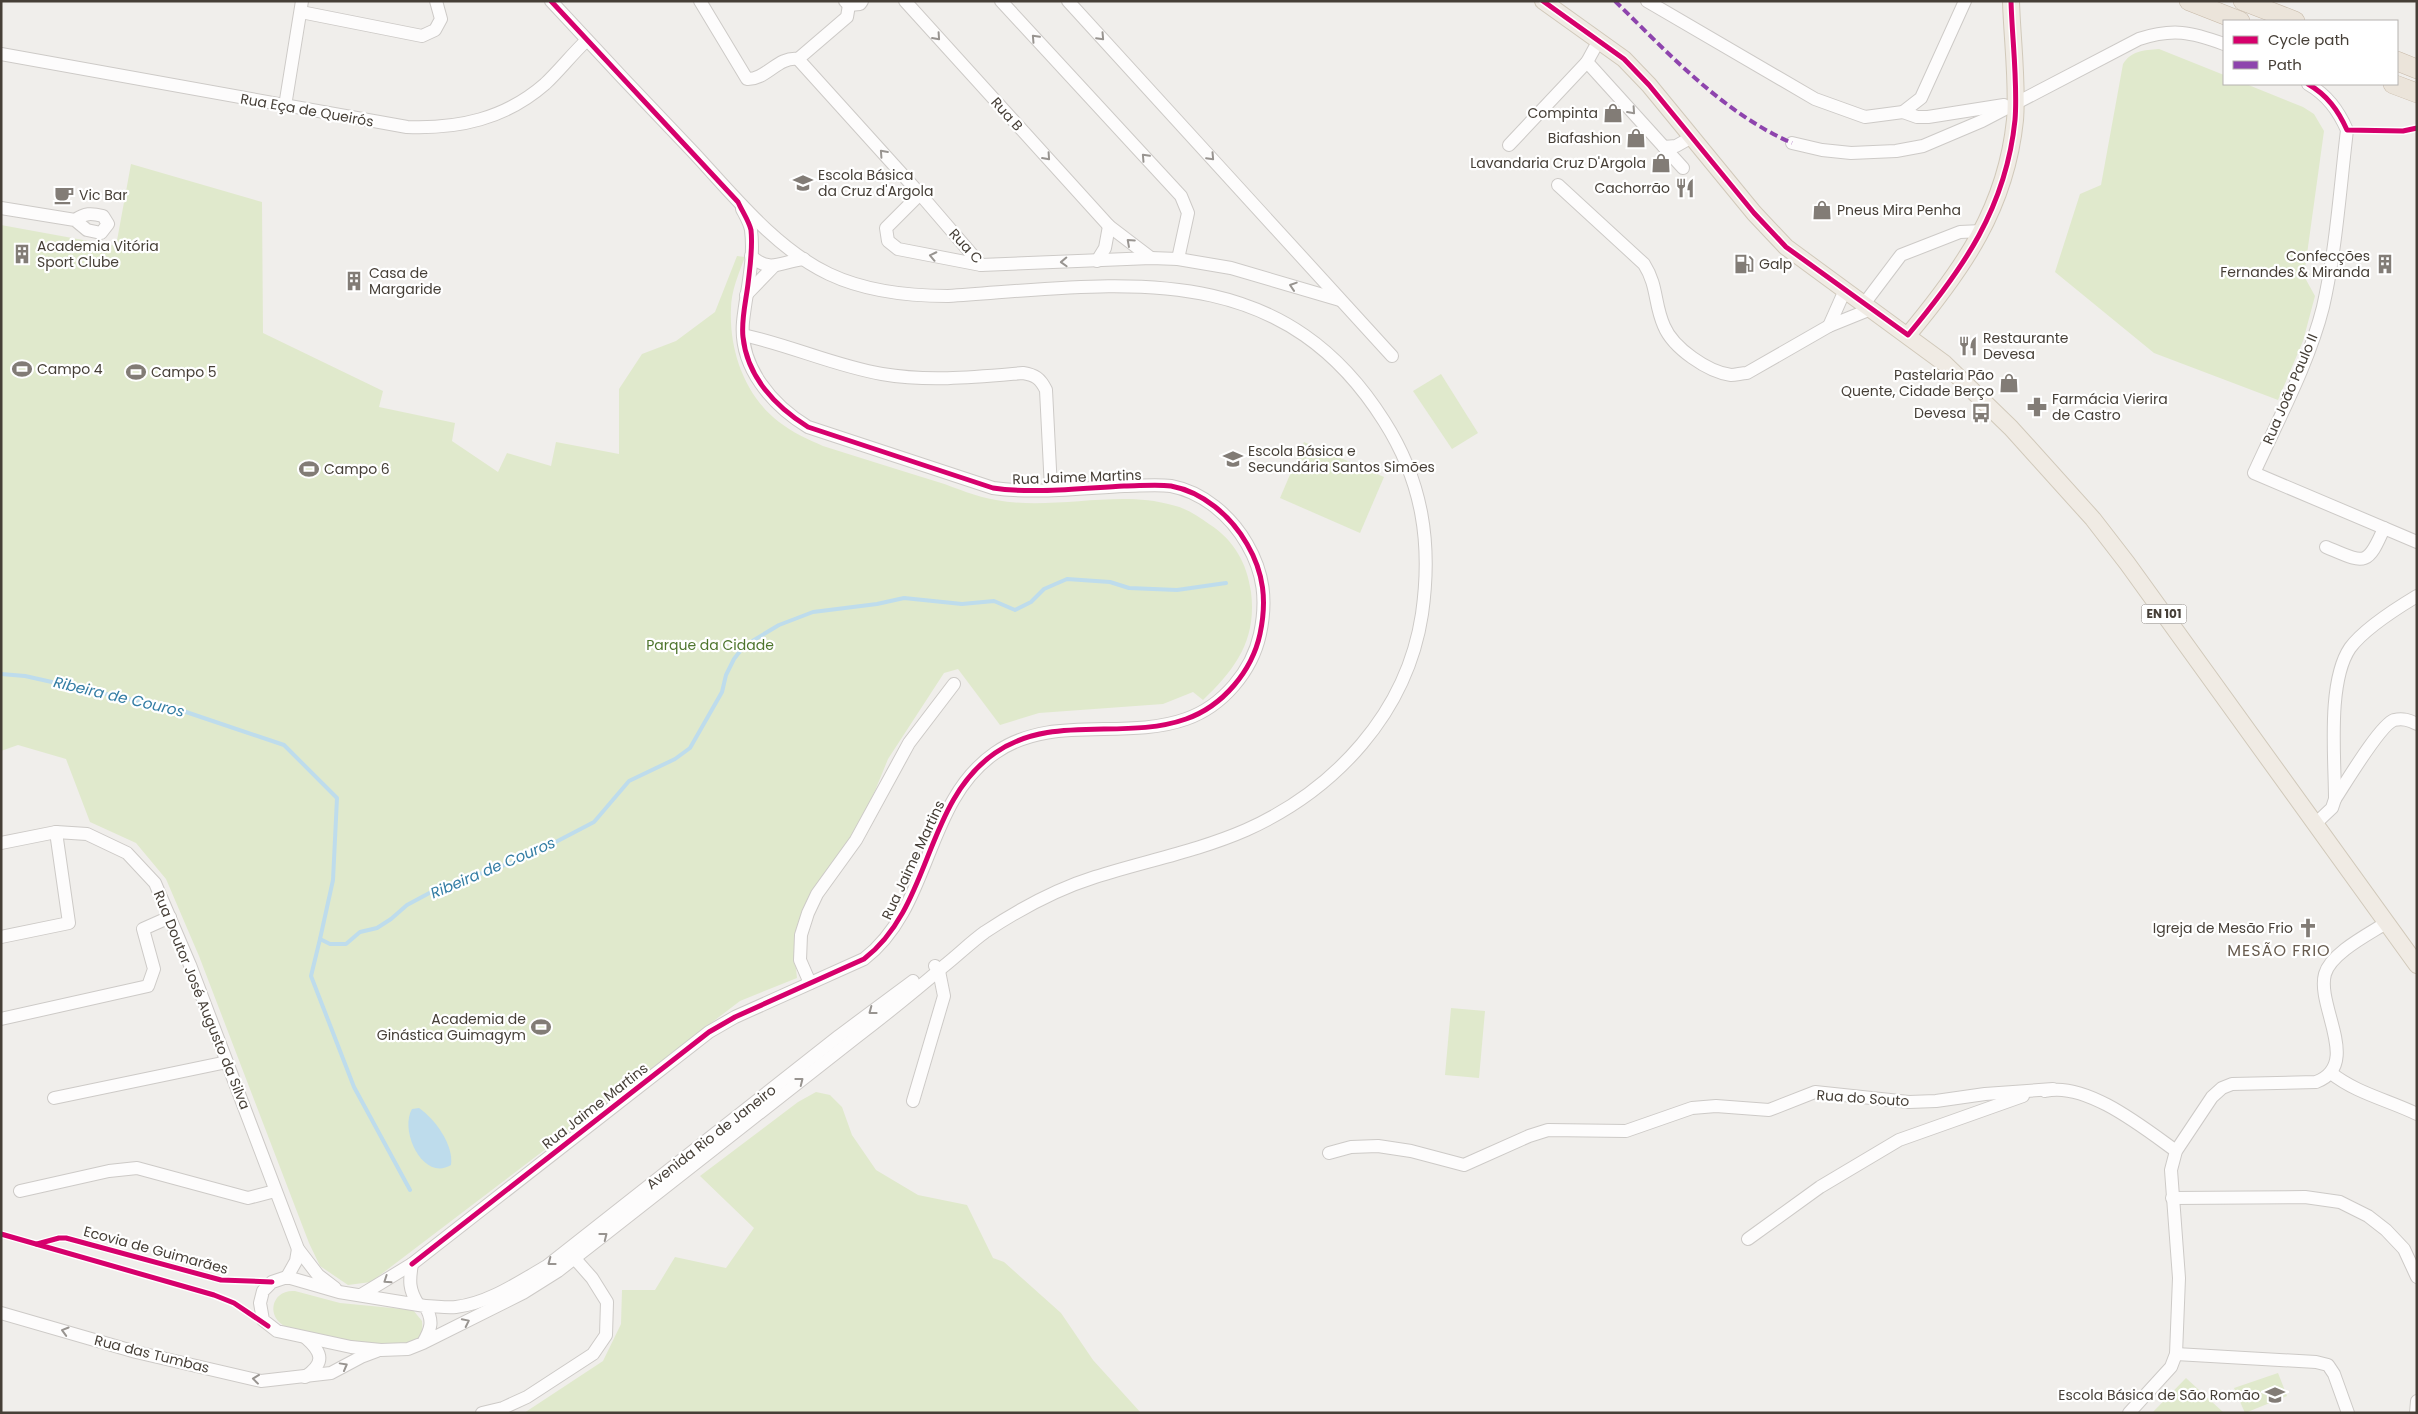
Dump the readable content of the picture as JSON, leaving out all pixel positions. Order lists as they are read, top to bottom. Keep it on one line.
{"streets":{"main road":["EN 101"],"street":["Rua Eça de Queirós","Rua B","Rua C","Rua João Paulo II","Rua Jaime Martins","Rua Doutor José Augusto da Silva","Rua do Souto","Avenida Rio de Janeiro","Rua das Tumbas"],"cycle path":["Ecovia de Guimarães"]},"crossings":[["Rua B","Rua C"],["Rua Jaime Martins","Avenida Rio de Janeiro"],["Rua Doutor José Augusto da Silva","Avenida Rio de Janeiro"]],"districts":["MESÃO FRIO"],"water":["Ribeira de Couros"],"parks":["Parque da Cidade"],"places":{"shop":["Compinta","Biafashion","Lavandaria Cruz D'Argola","Pneus Mira Penha","Pastelaria Pão Quente, Cidade Berço"],"school or university":["Escola Básica da Cruz d'Argola","Escola Básica e Secundária Santos Simões","Escola Básica de São Romão"],"restaurant":["Cachorrão","Restaurante Devesa"],"cafe":["Vic Bar"],"building":["Academia Vitória Sport Clube","Confecções Fernandes & Miranda","Casa de Margaride"],"fuel station":["Galp"],"sports":["Campo 4","Campo 5","Campo 6","Academia de Ginástica Guimagym"],"pharmacy":["Farmácia Vierira de Castro"],"bus stop":["Devesa"],"church":["Igreja de Mesão Frio"]},"legend":["Cycle path","Path"]}
